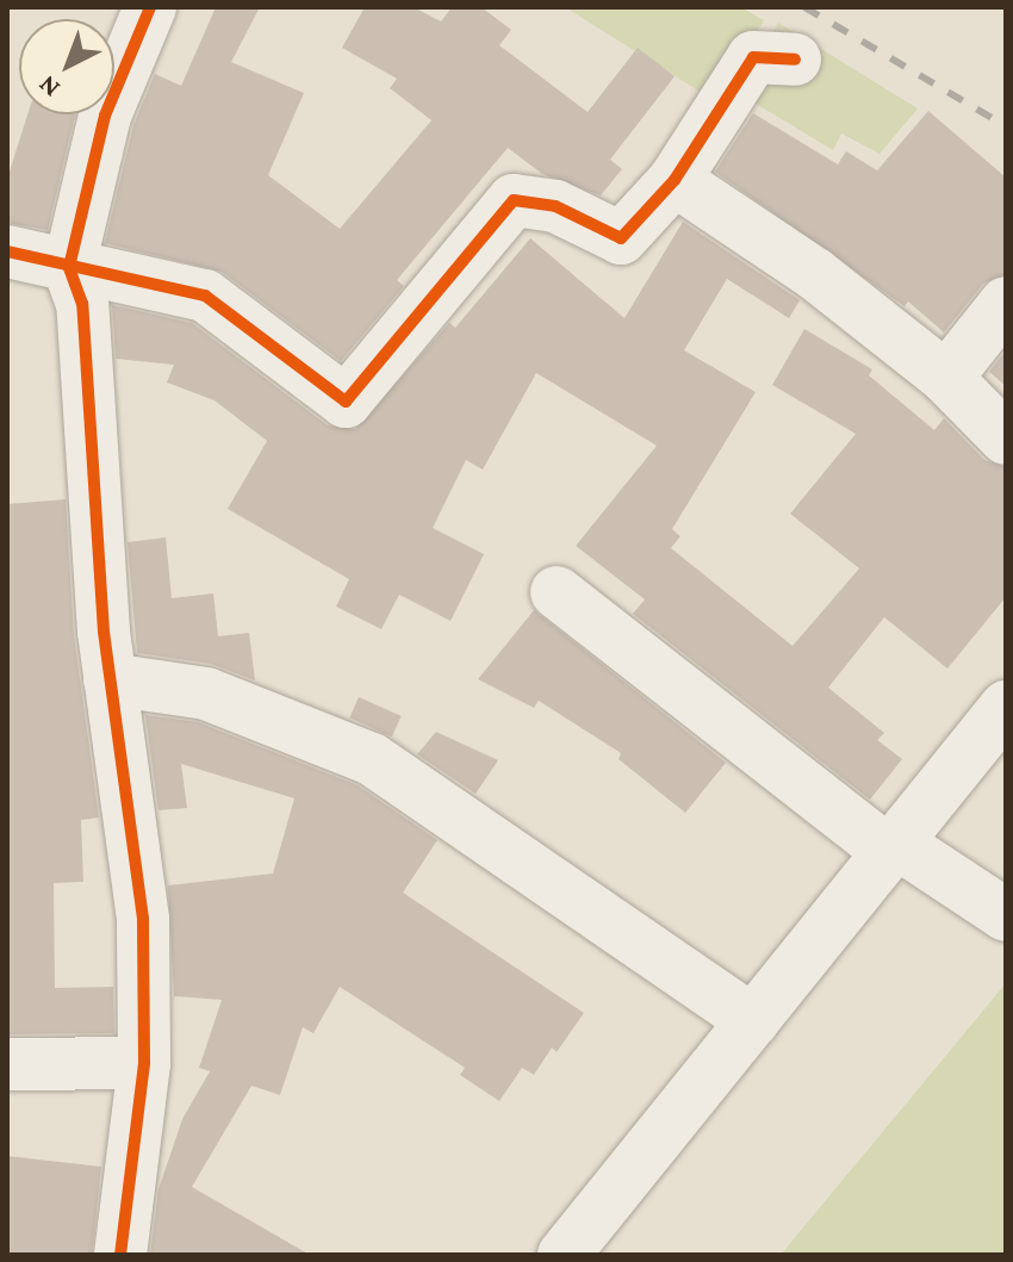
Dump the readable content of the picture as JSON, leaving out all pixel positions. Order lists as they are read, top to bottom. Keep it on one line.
{"north":"bottom left"}
